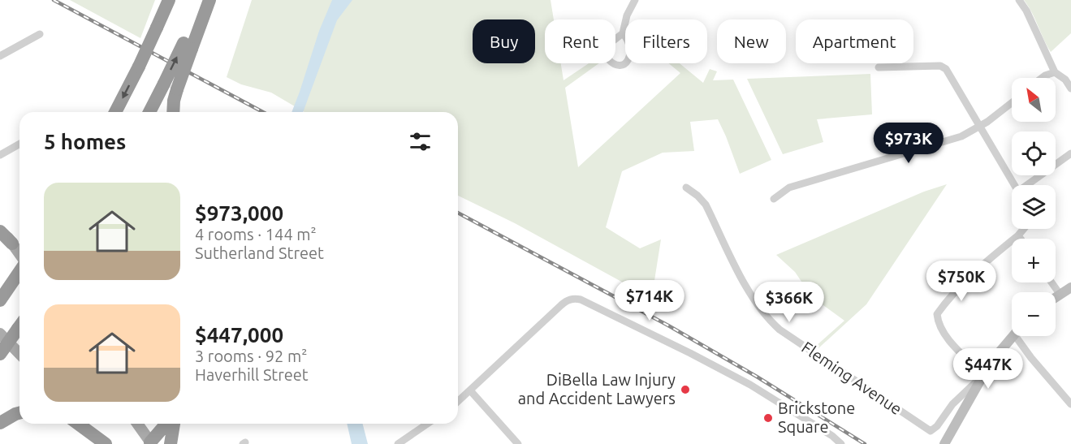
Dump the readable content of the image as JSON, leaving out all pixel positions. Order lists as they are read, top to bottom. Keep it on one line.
{"streets":{"street":["Fleming Avenue"]},"places":["DiBella Law Injury and Accident Lawyers","Brickstone Square"],"north":"top left","page":{"chip":["Buy","Rent","Filters","New","Apartment"],"map_buttons":["+","−"],"heading":"5 homes","price":["$973K","$750K","$714K","$366K","$447K"],"list":[{"name":"$973,000","note":"4 rooms · 144 m² · Sutherland Street"},{"name":"$447,000","note":"3 rooms · 92 m² · Haverhill Street"}]}}
